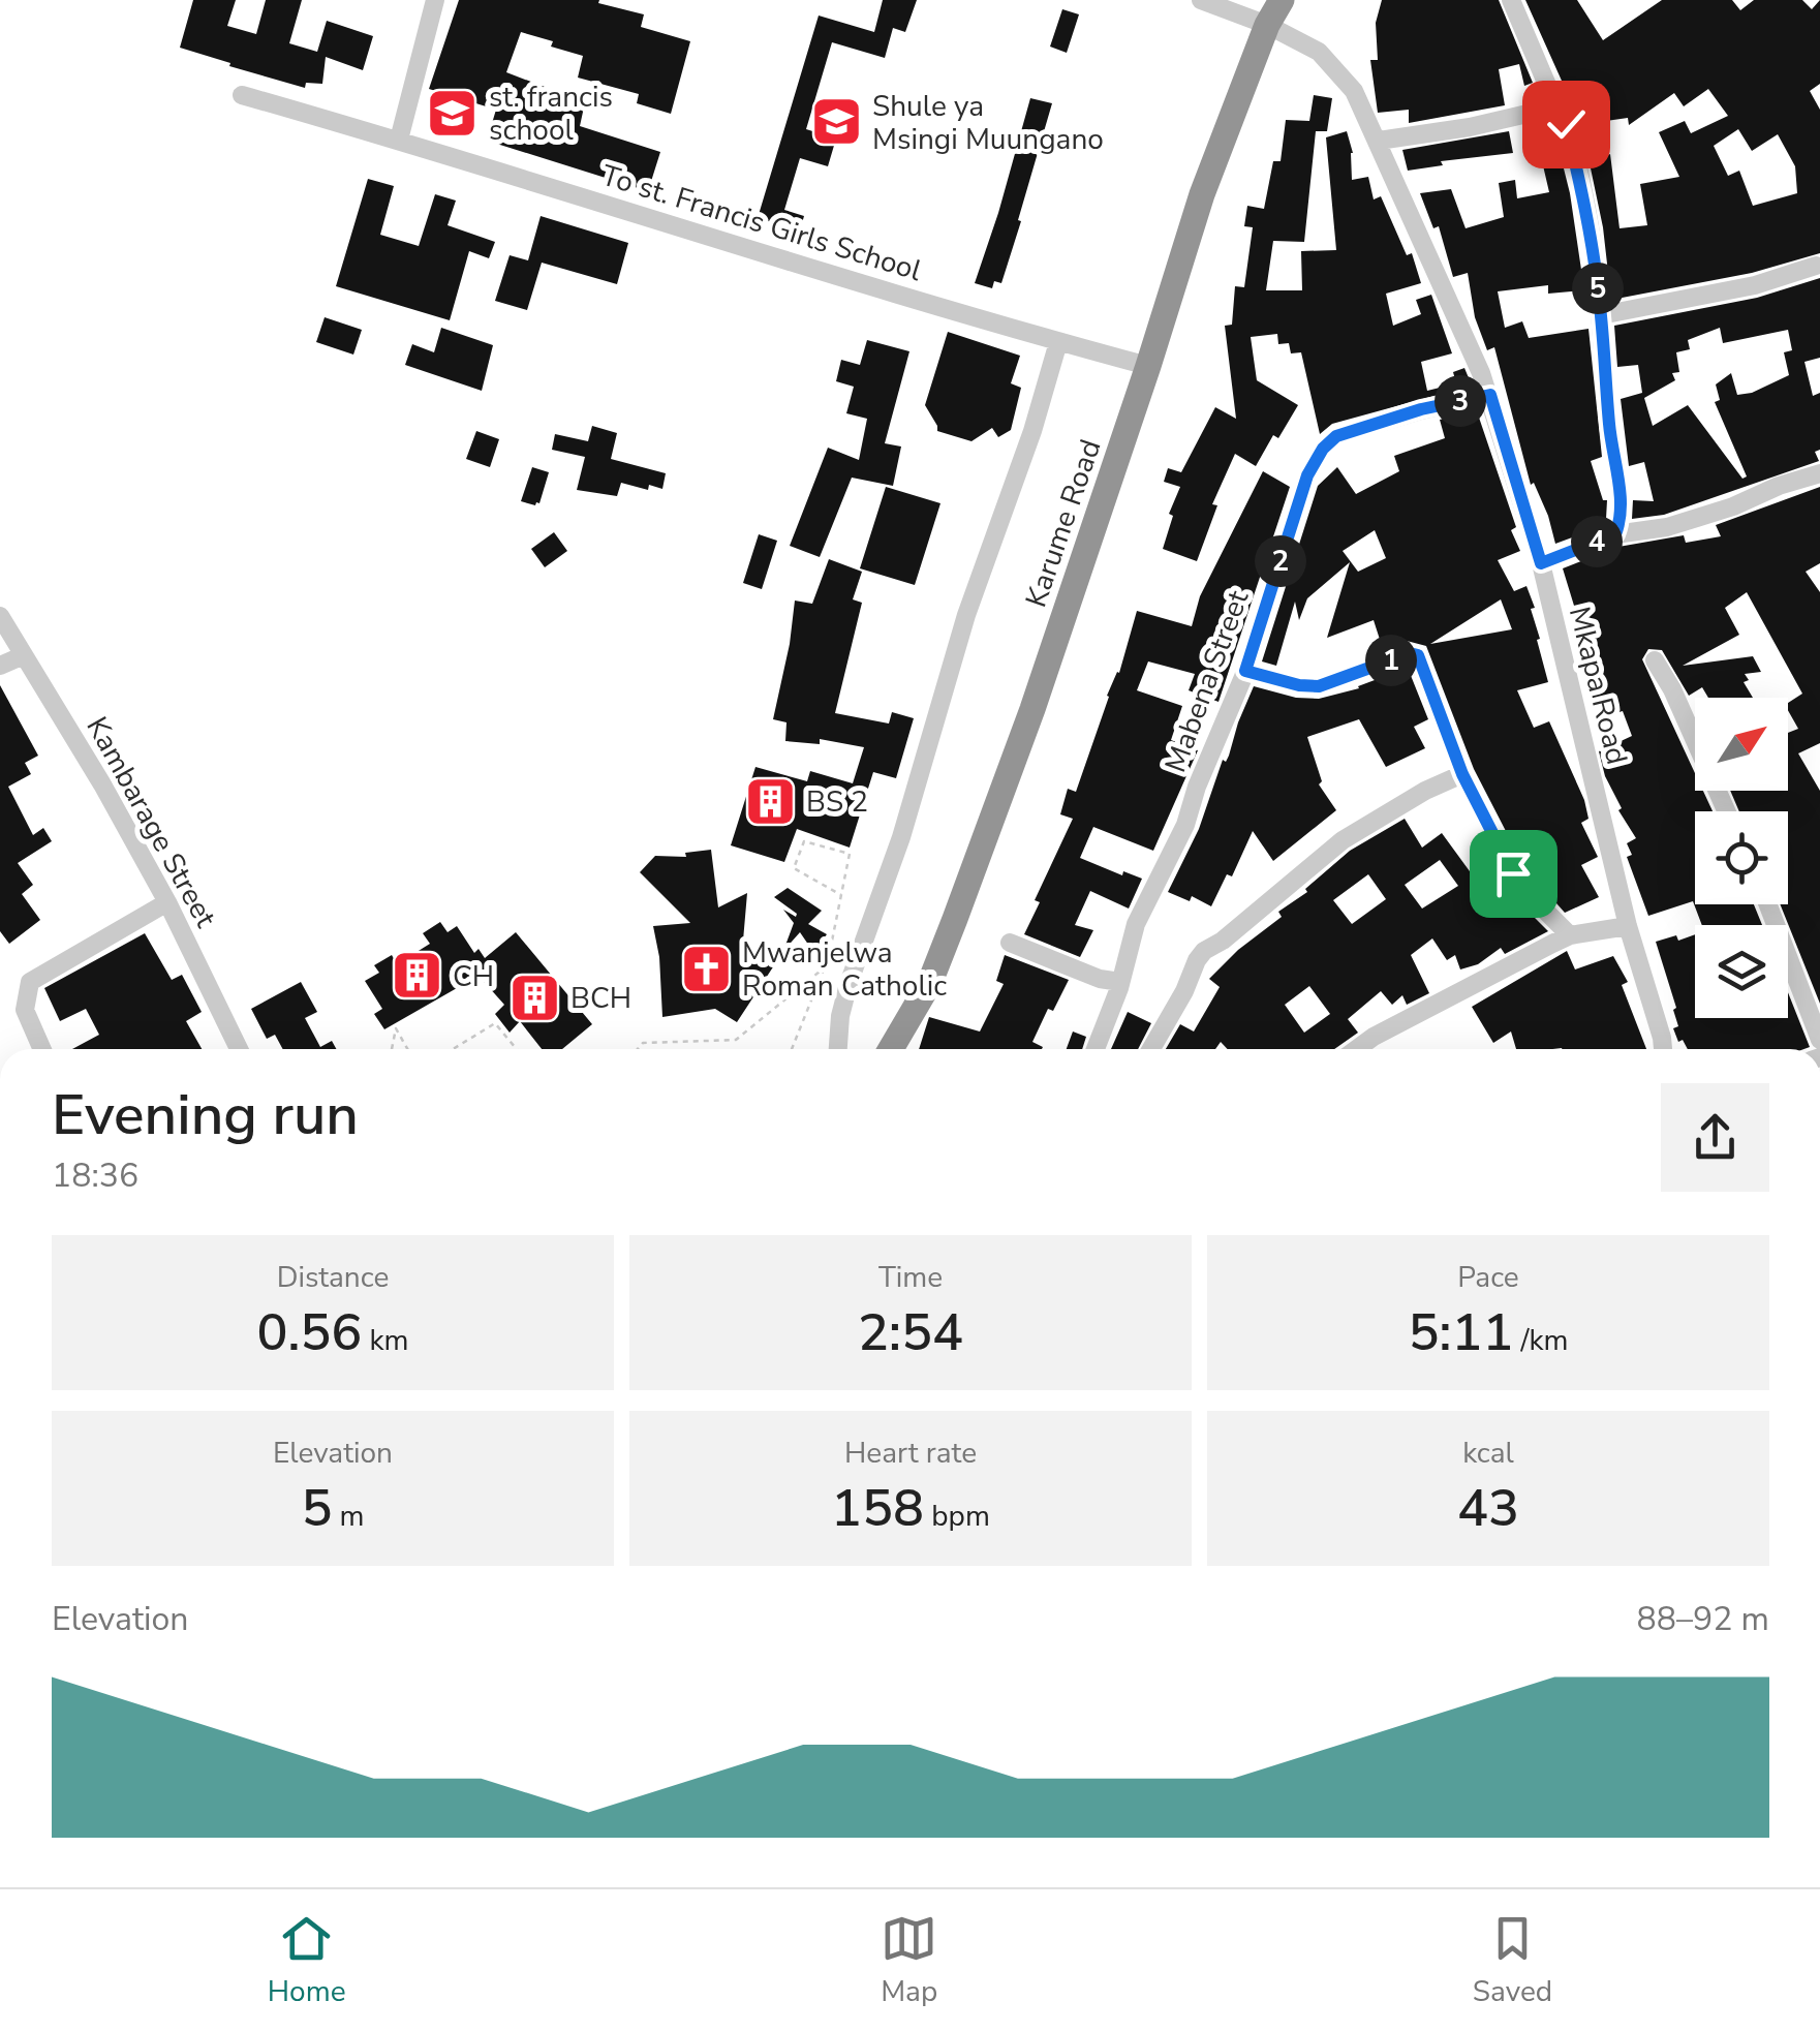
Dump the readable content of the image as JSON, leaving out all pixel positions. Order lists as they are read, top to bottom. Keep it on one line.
{"streets":{"highway":["Karume Road"],"street":["To st. Francis Girls School","Mabena Street","Mkapa Road","Kambarage Street"]},"crossings":[["To st. Francis Girls School","Karume Road"],["Karume Road","Mkapa Road"],["Mabena Street","Mkapa Road"]],"places":{"school or university":["st. francis school","Shule ya Msingi Muungano"],"building":["BS 2","CH","BCH"],"church":["Mwanjelwa Roman Catholic"]},"north":"top right","page":{"pins":["5","3","4","2","1"],"heading":["Evening run","18:36"],"stats":[["Distance","0.56 km"],["Time","2:54"],["Pace","5:11 /km"],["Elevation","5 m"],["Heart rate","158 bpm"],["kcal","43"]],"chart":["Elevation","88–92 m"],"tabs":["Home","Map","Saved"]}}
